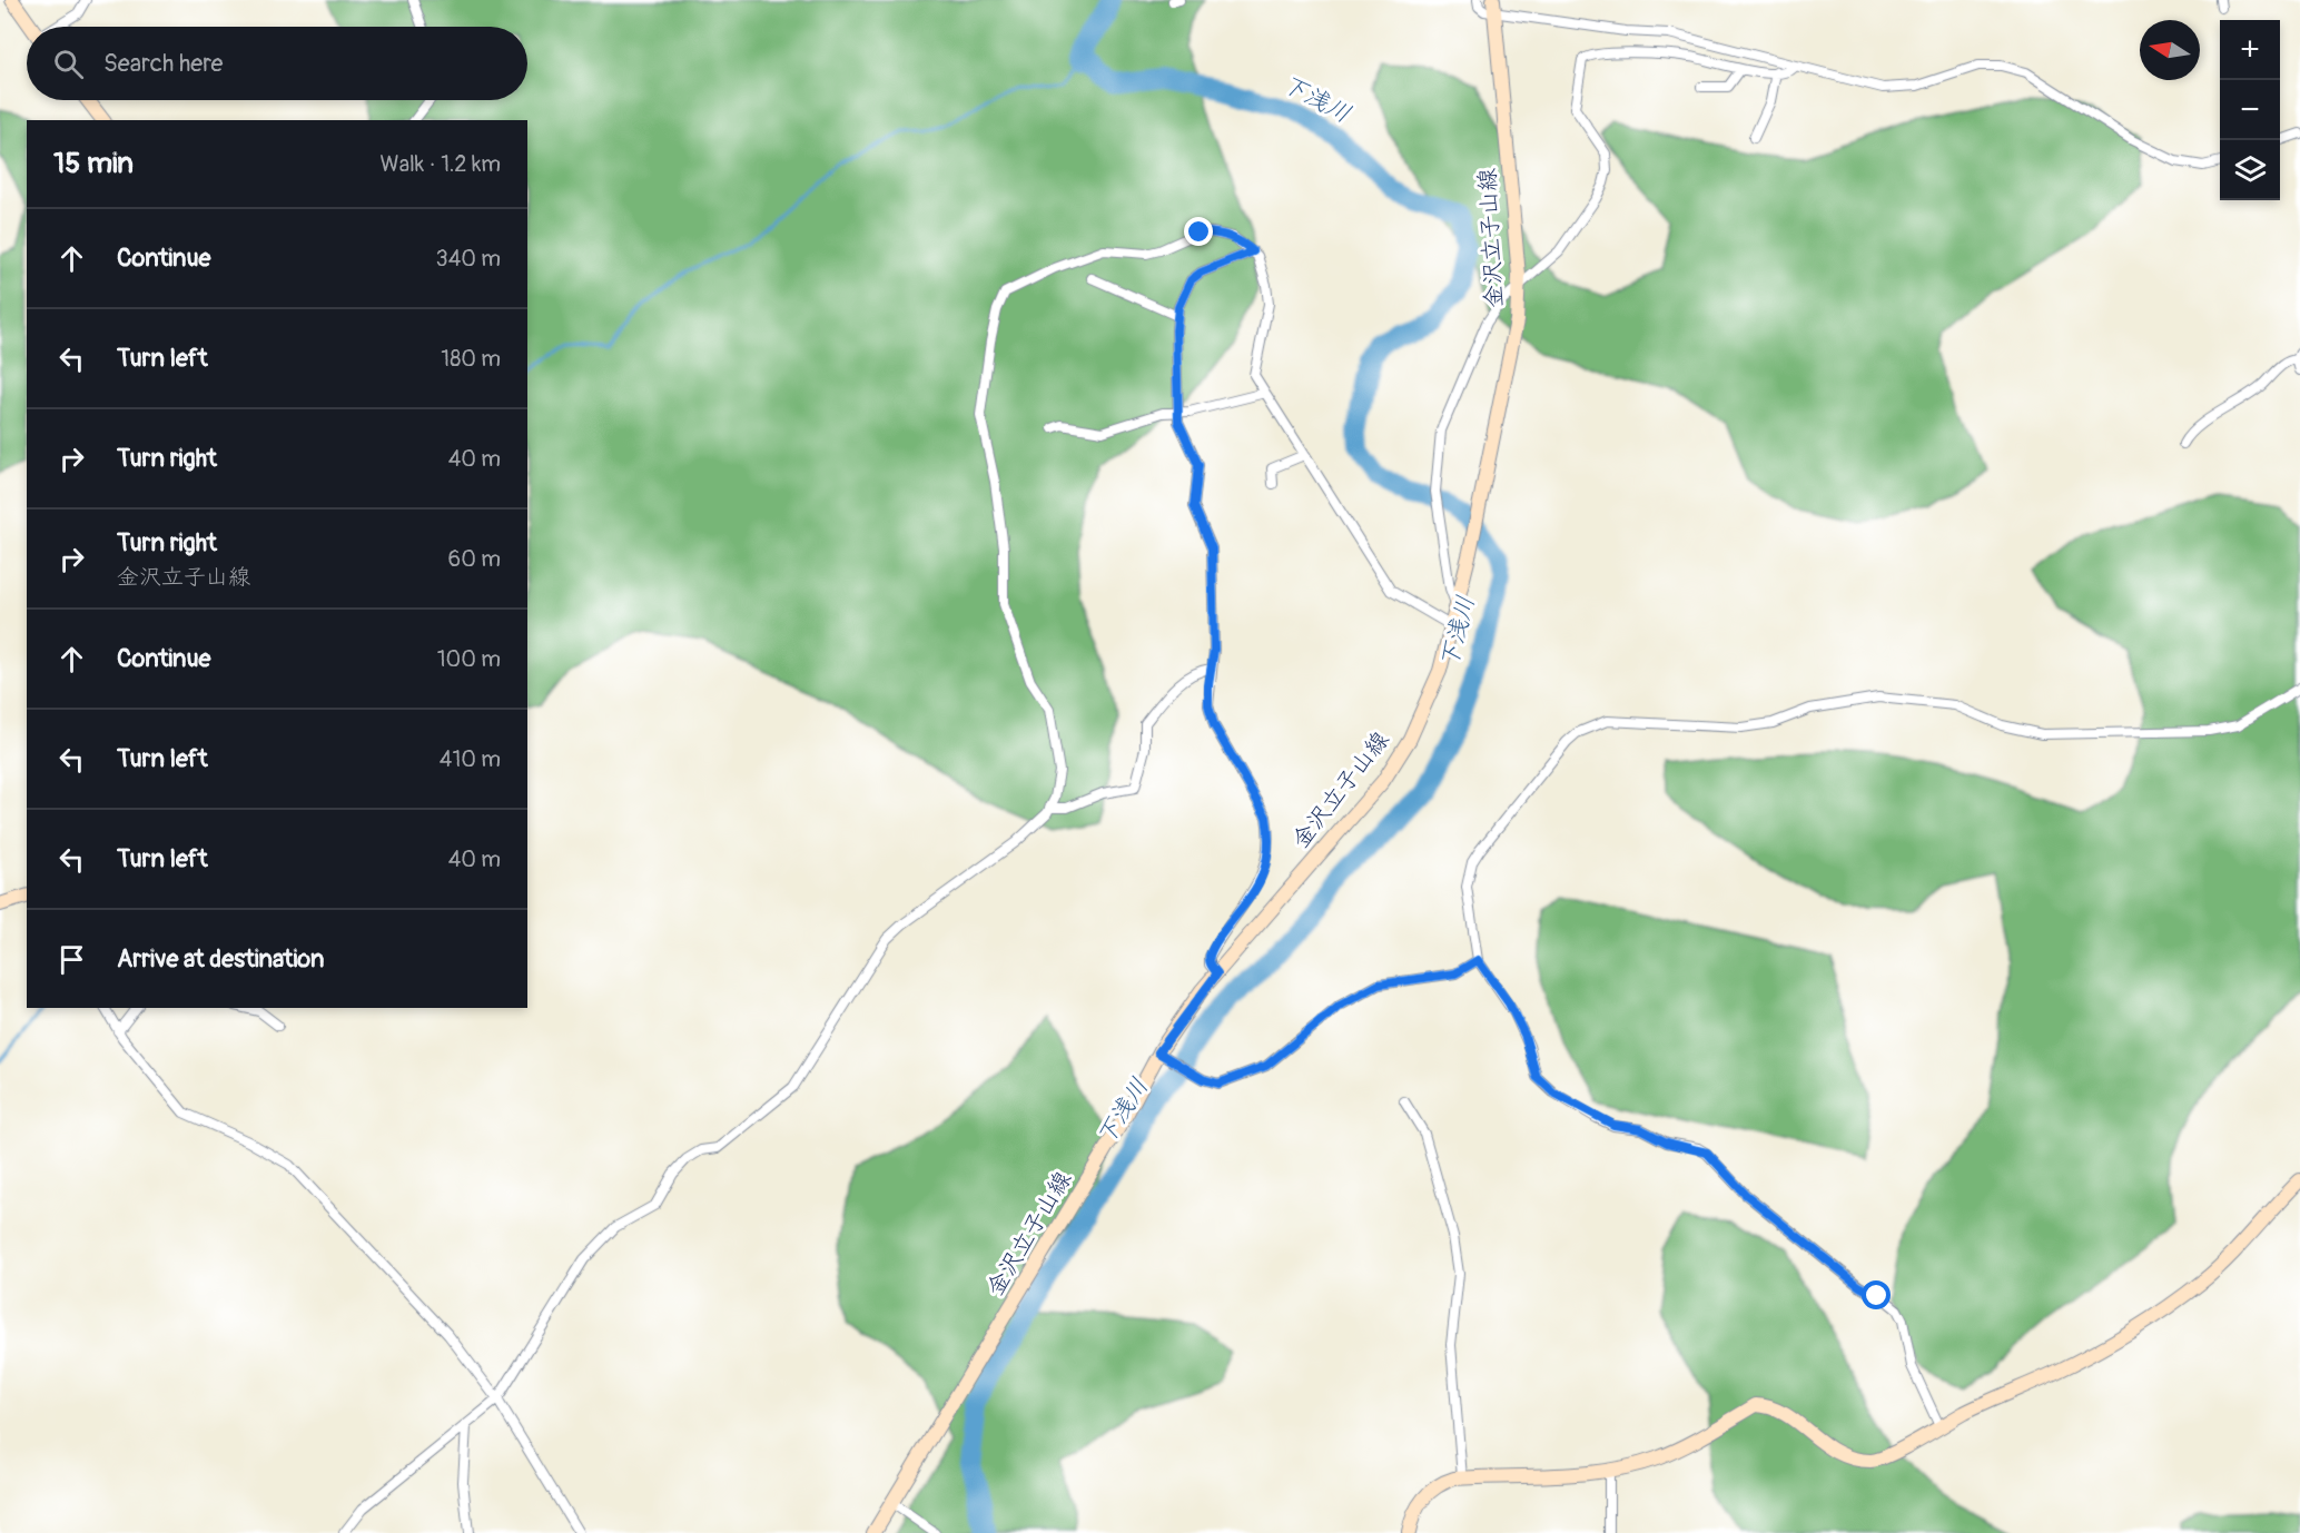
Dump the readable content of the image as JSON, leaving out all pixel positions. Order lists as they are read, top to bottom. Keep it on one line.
{"streets":{"street":["金沢立子山線"]},"water":["下浅川"],"north":"left","page":{"map_buttons":["+","−"],"search":"Search here","heading":["15 min","Walk · 1.2 km"],"list":[["Continue","340 m"],["Turn left","180 m"],["Turn right","40 m"],["Turn right","金沢立子山線","60 m"],["Continue","100 m"],["Turn left","410 m"],["Turn left","40 m"],"Arrive at destination"]}}
